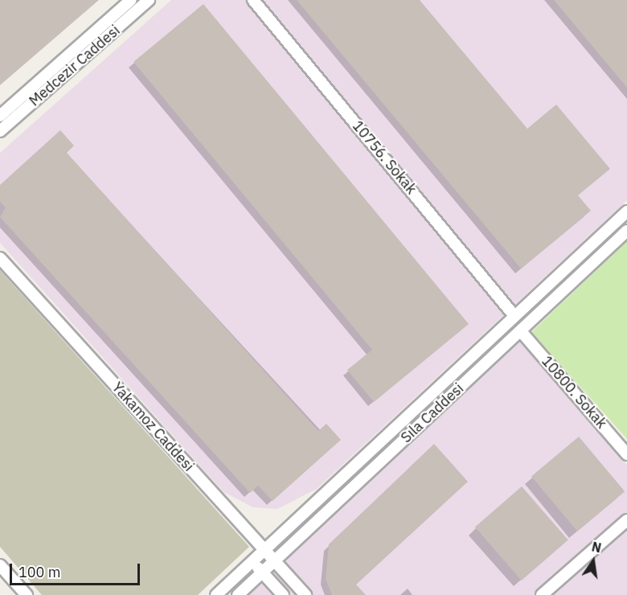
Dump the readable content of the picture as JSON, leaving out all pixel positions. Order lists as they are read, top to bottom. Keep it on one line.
{"streets":{"street":["Medcezir Caddesi","10756. Sokak","10800. Sokak","Sıla Caddesi","Yakamoz Caddesi"]},"crossings":[["10800. Sokak","Sıla Caddesi"],["Sıla Caddesi","Yakamoz Caddesi"]],"scale_bar":"100 m","north":"top"}
